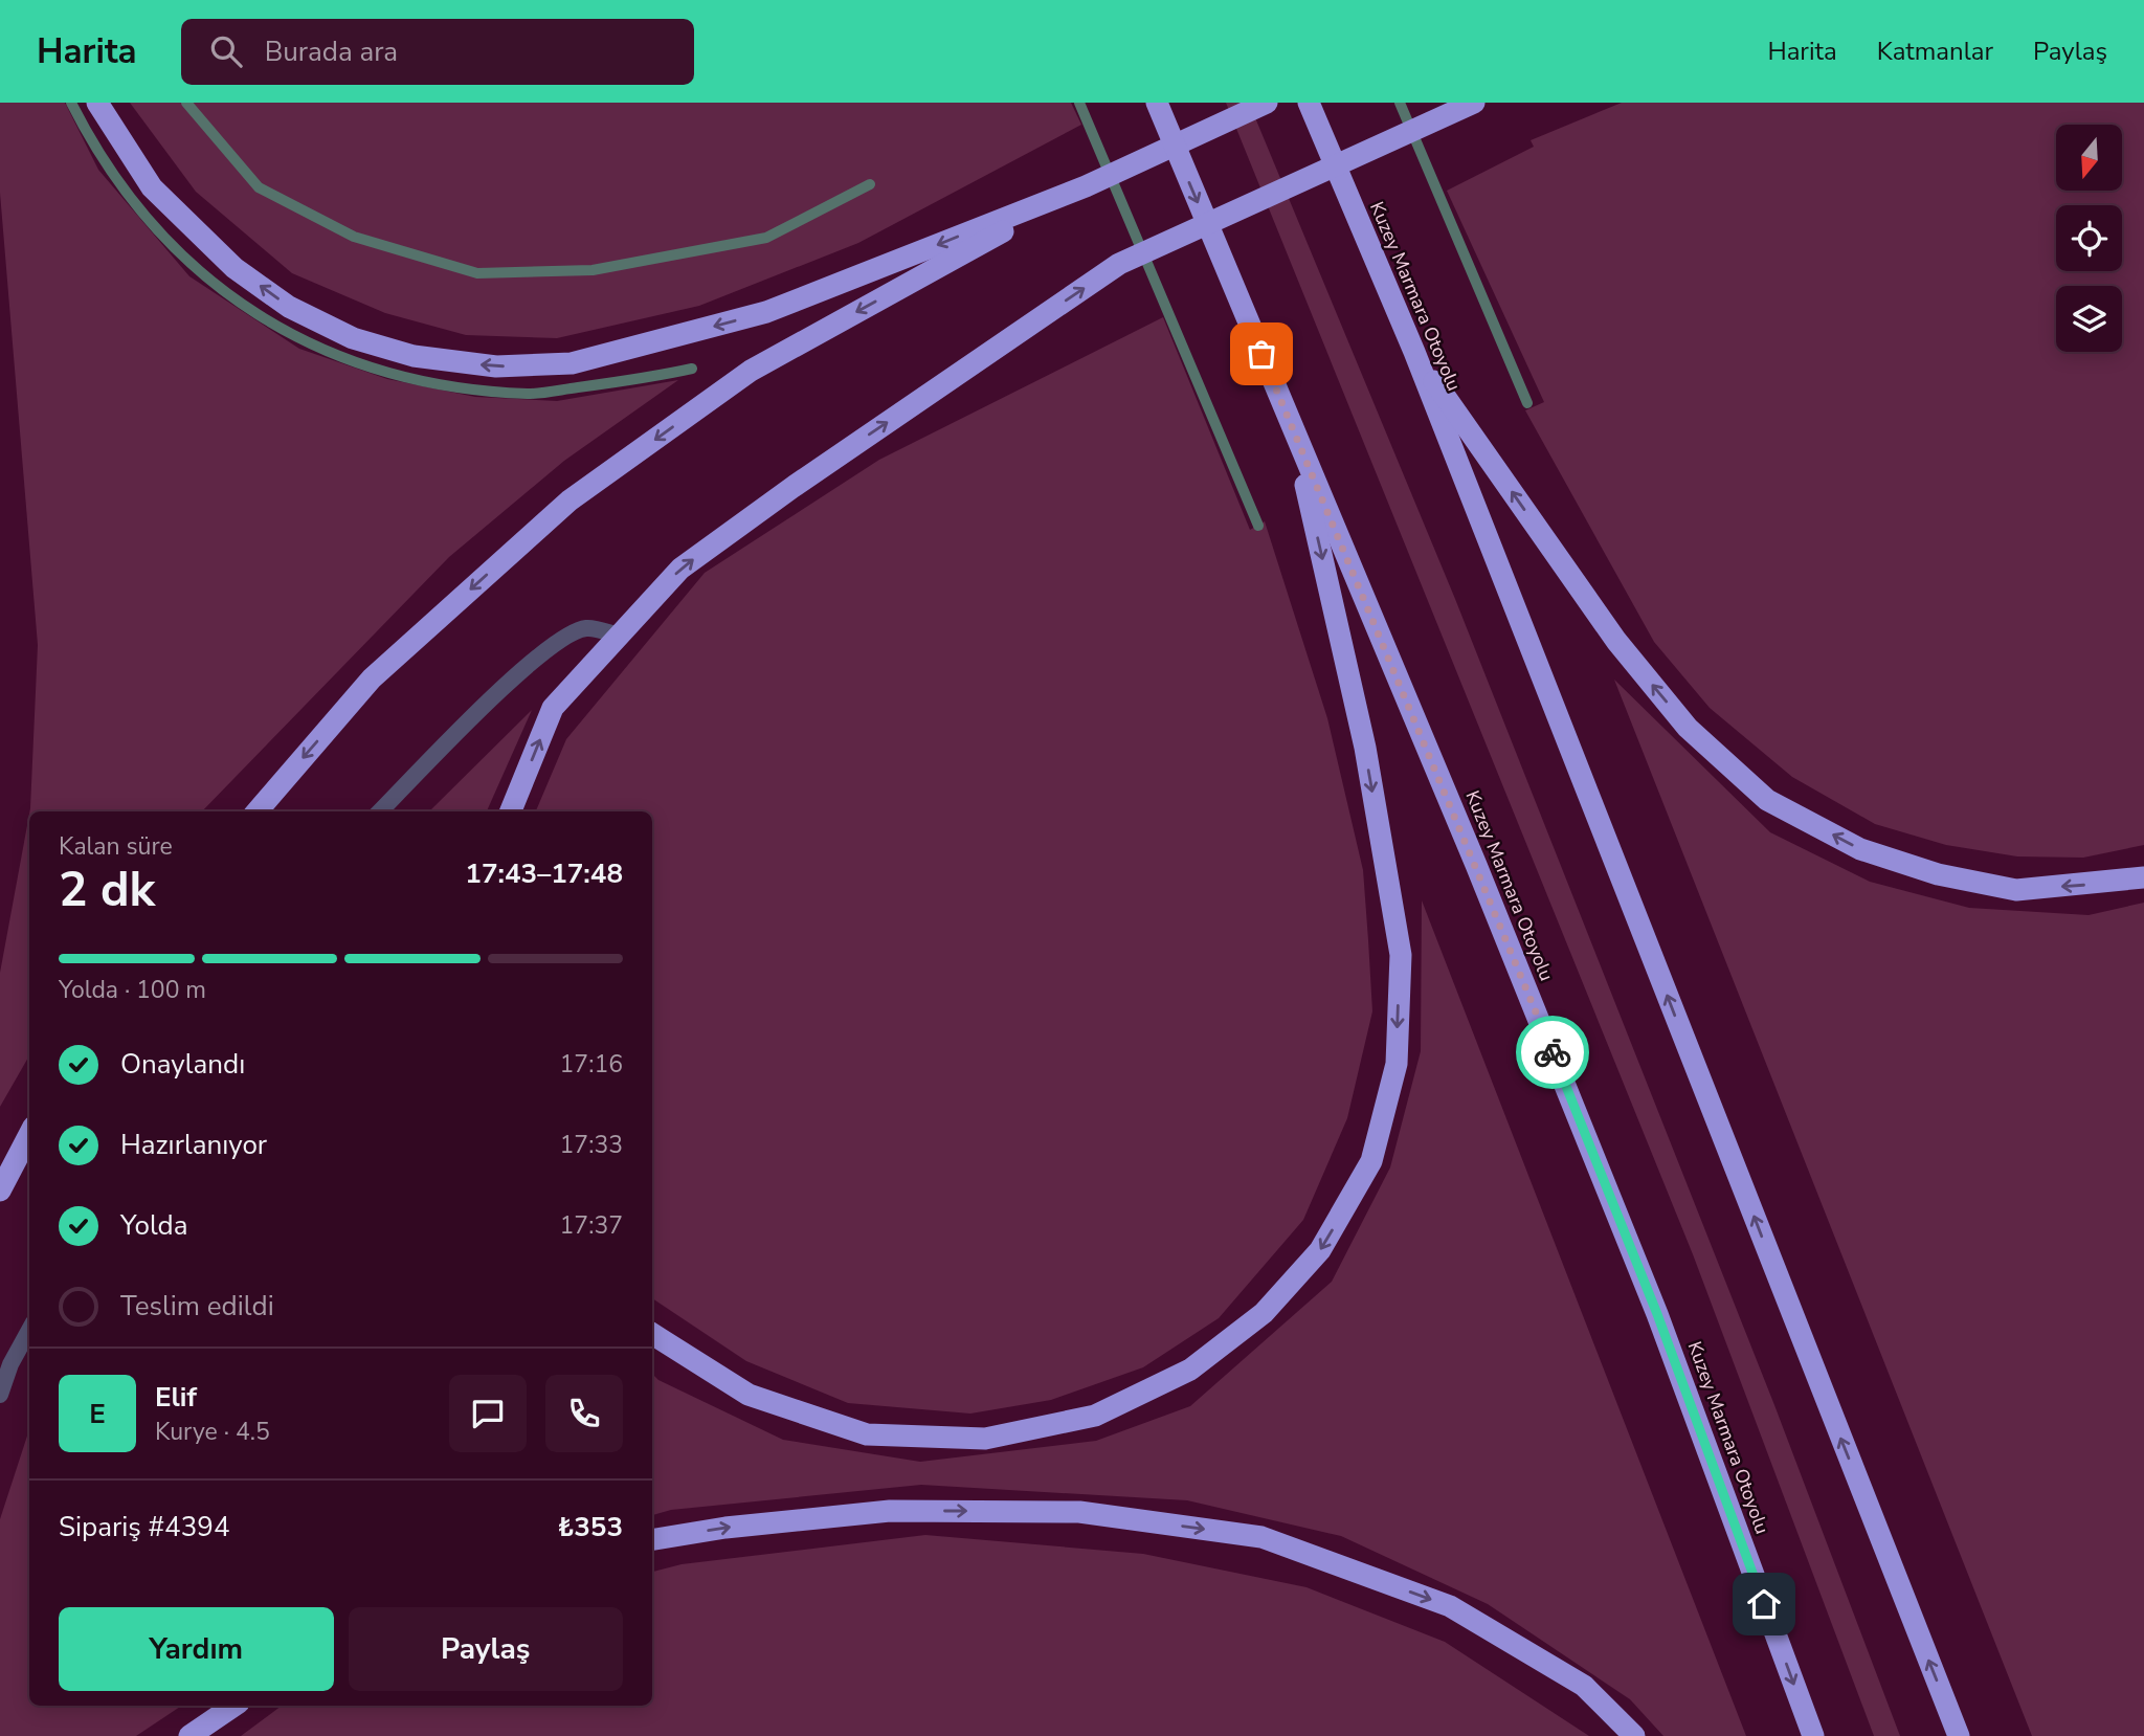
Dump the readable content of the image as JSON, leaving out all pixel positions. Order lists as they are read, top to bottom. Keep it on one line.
{"streets":{"highway":["Kuzey Marmara Otoyolu"]},"north":"bottom","page":{"header":"Harita","search":"Burada ara","nav":["Harita","Katmanlar","Paylaş"],"heading":["2 dk","Kalan süre","17:43–17:48"],"panel":["Elif","Kurye · 4.5","Sipariş #4394","₺353"],"bar":"Yolda · 100 m","list":[["Onaylandı","17:16"],["Hazırlanıyor","17:33"],["Yolda","17:37"],"Teslim edildi"],"round":"E","buttons":["Yardım","Paylaş"]}}
